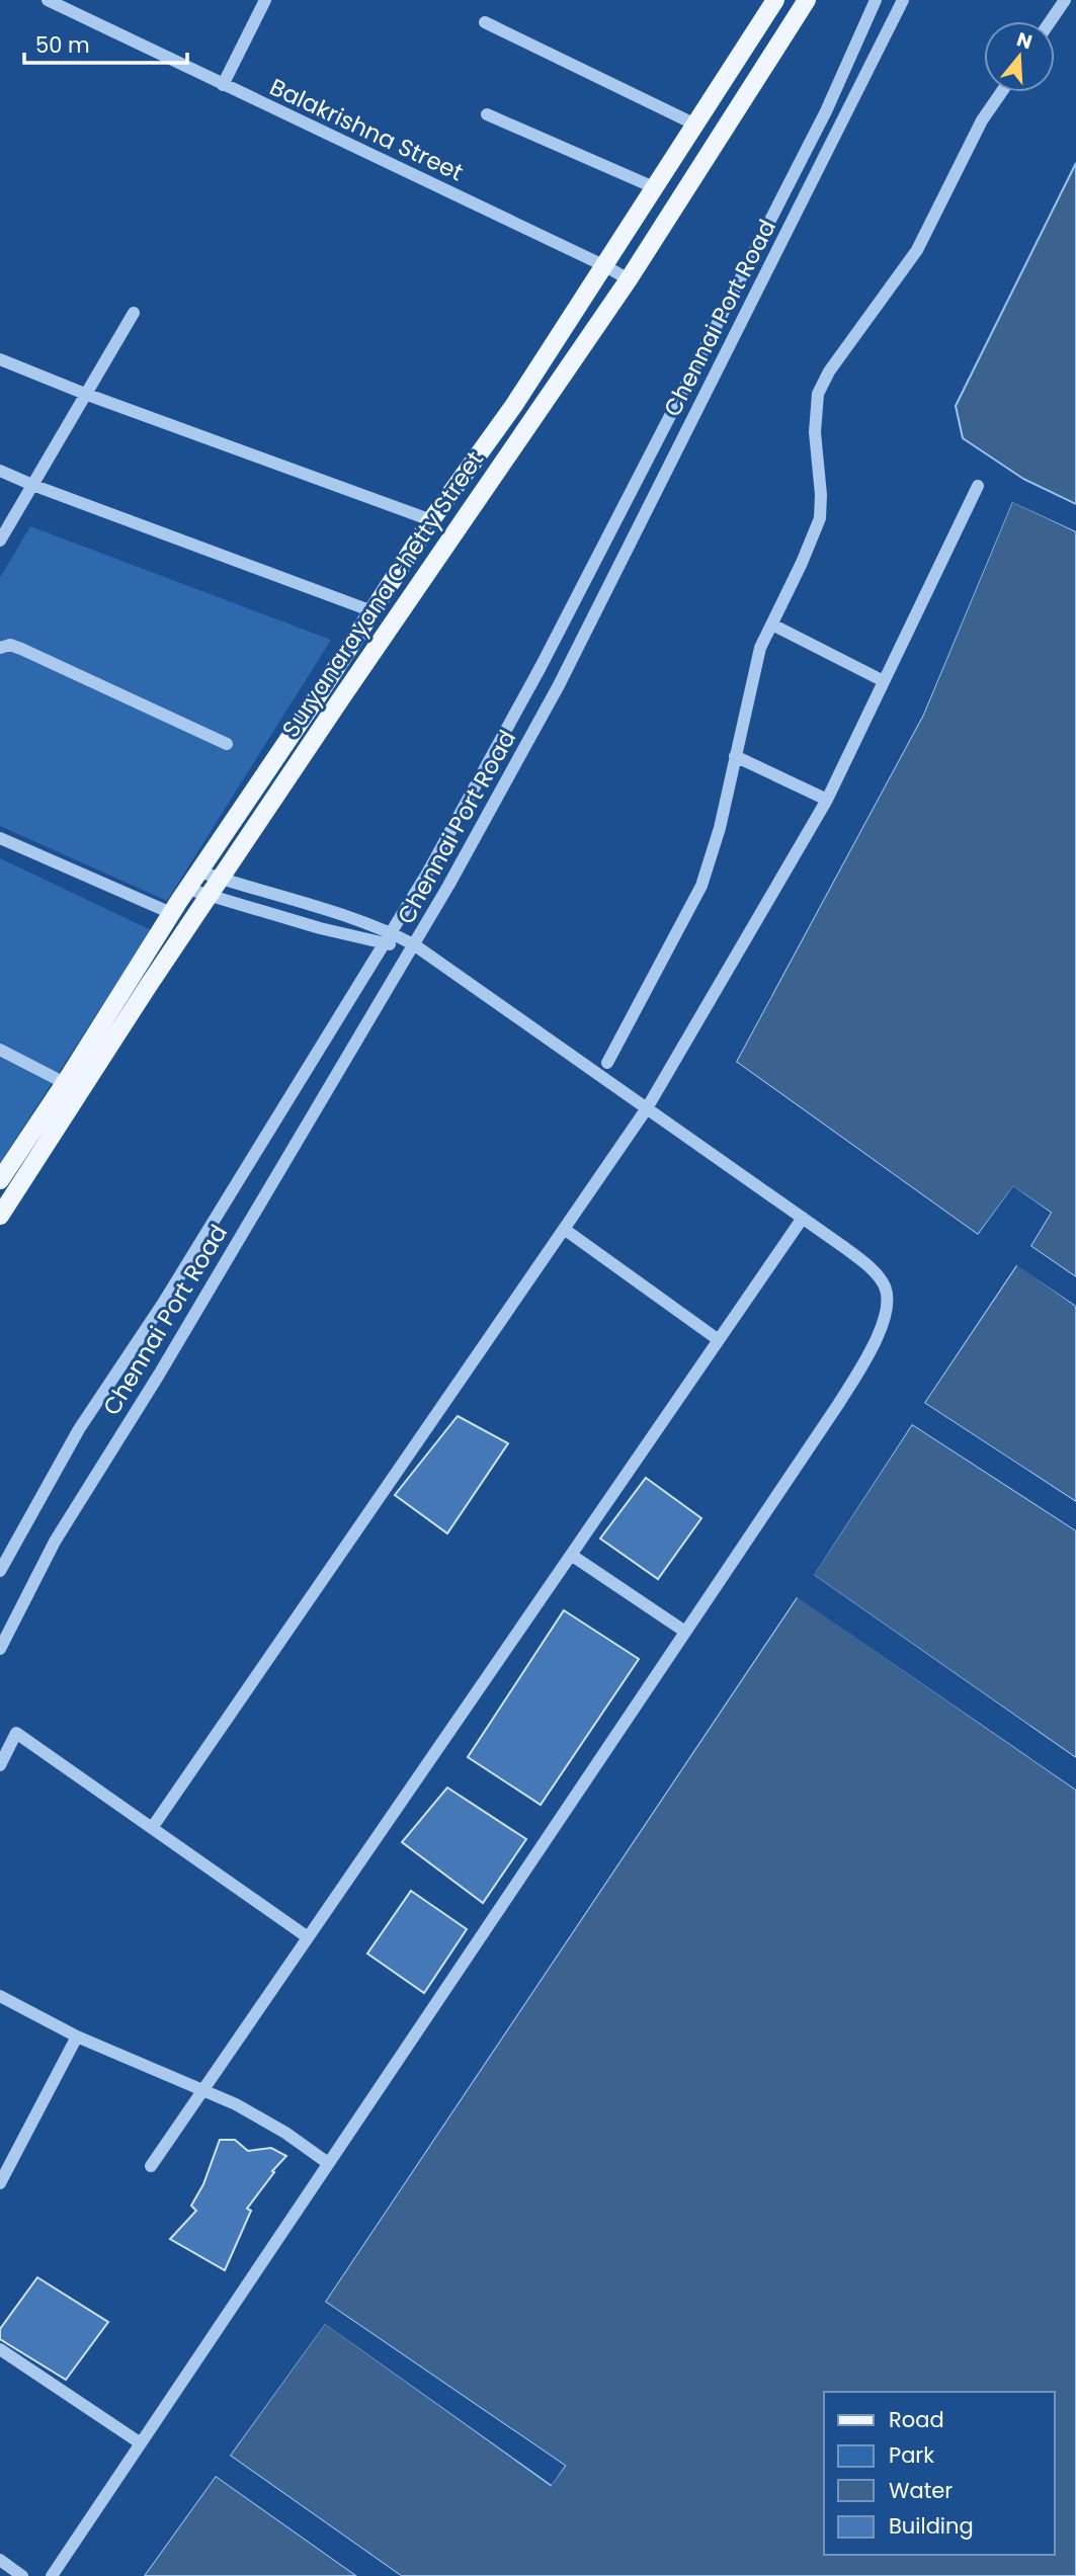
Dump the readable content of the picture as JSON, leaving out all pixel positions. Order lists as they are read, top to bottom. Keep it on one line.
{"streets":{"main road":["Suryanarayana Chetty Street"],"street":["Balakrishna Street","Chennai Port Road"]},"crossings":[["Balakrishna Street","Suryanarayana Chetty Street"]],"legend":["Road","Park","Water","Building"],"scale_bar":"50 m","north":"top"}
